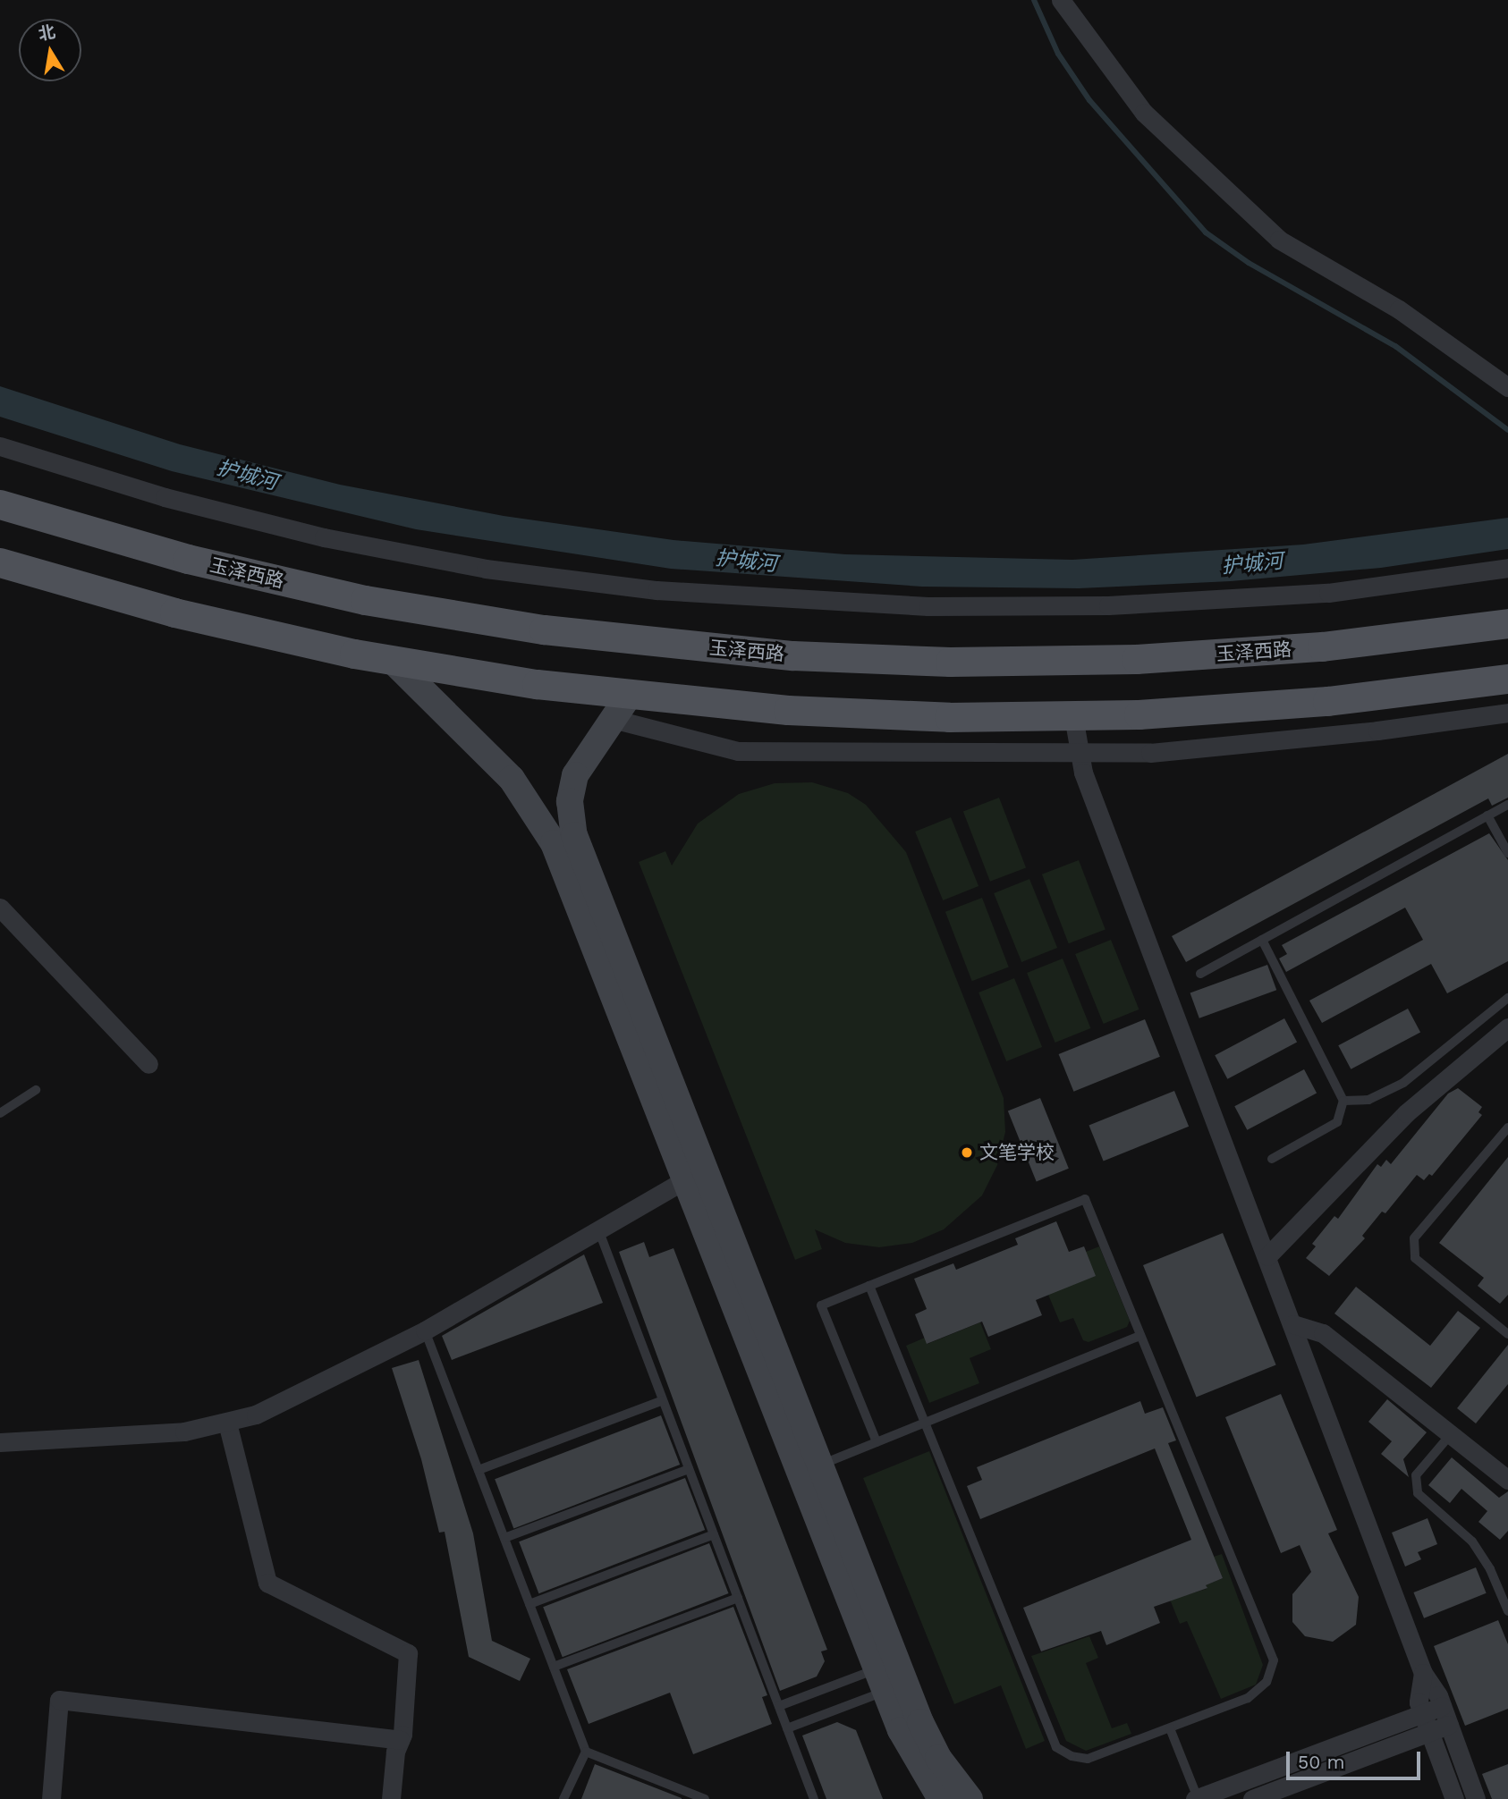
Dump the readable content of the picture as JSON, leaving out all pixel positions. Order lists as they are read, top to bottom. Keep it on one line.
{"streets":{"main road":["玉泽西路"]},"water":["护城河"],"places":["文笔学校"],"scale_bar":"50 m","north":"top"}
